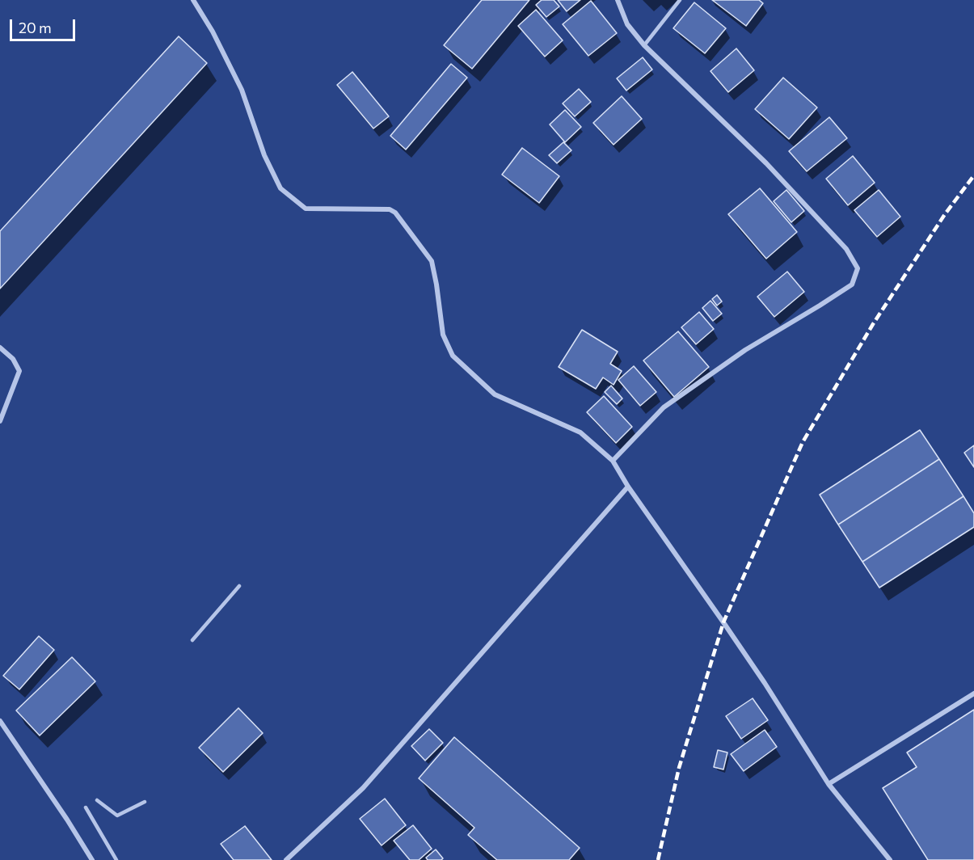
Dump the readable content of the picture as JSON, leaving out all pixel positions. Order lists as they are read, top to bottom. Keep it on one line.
{"scale_bar":"20 m"}
